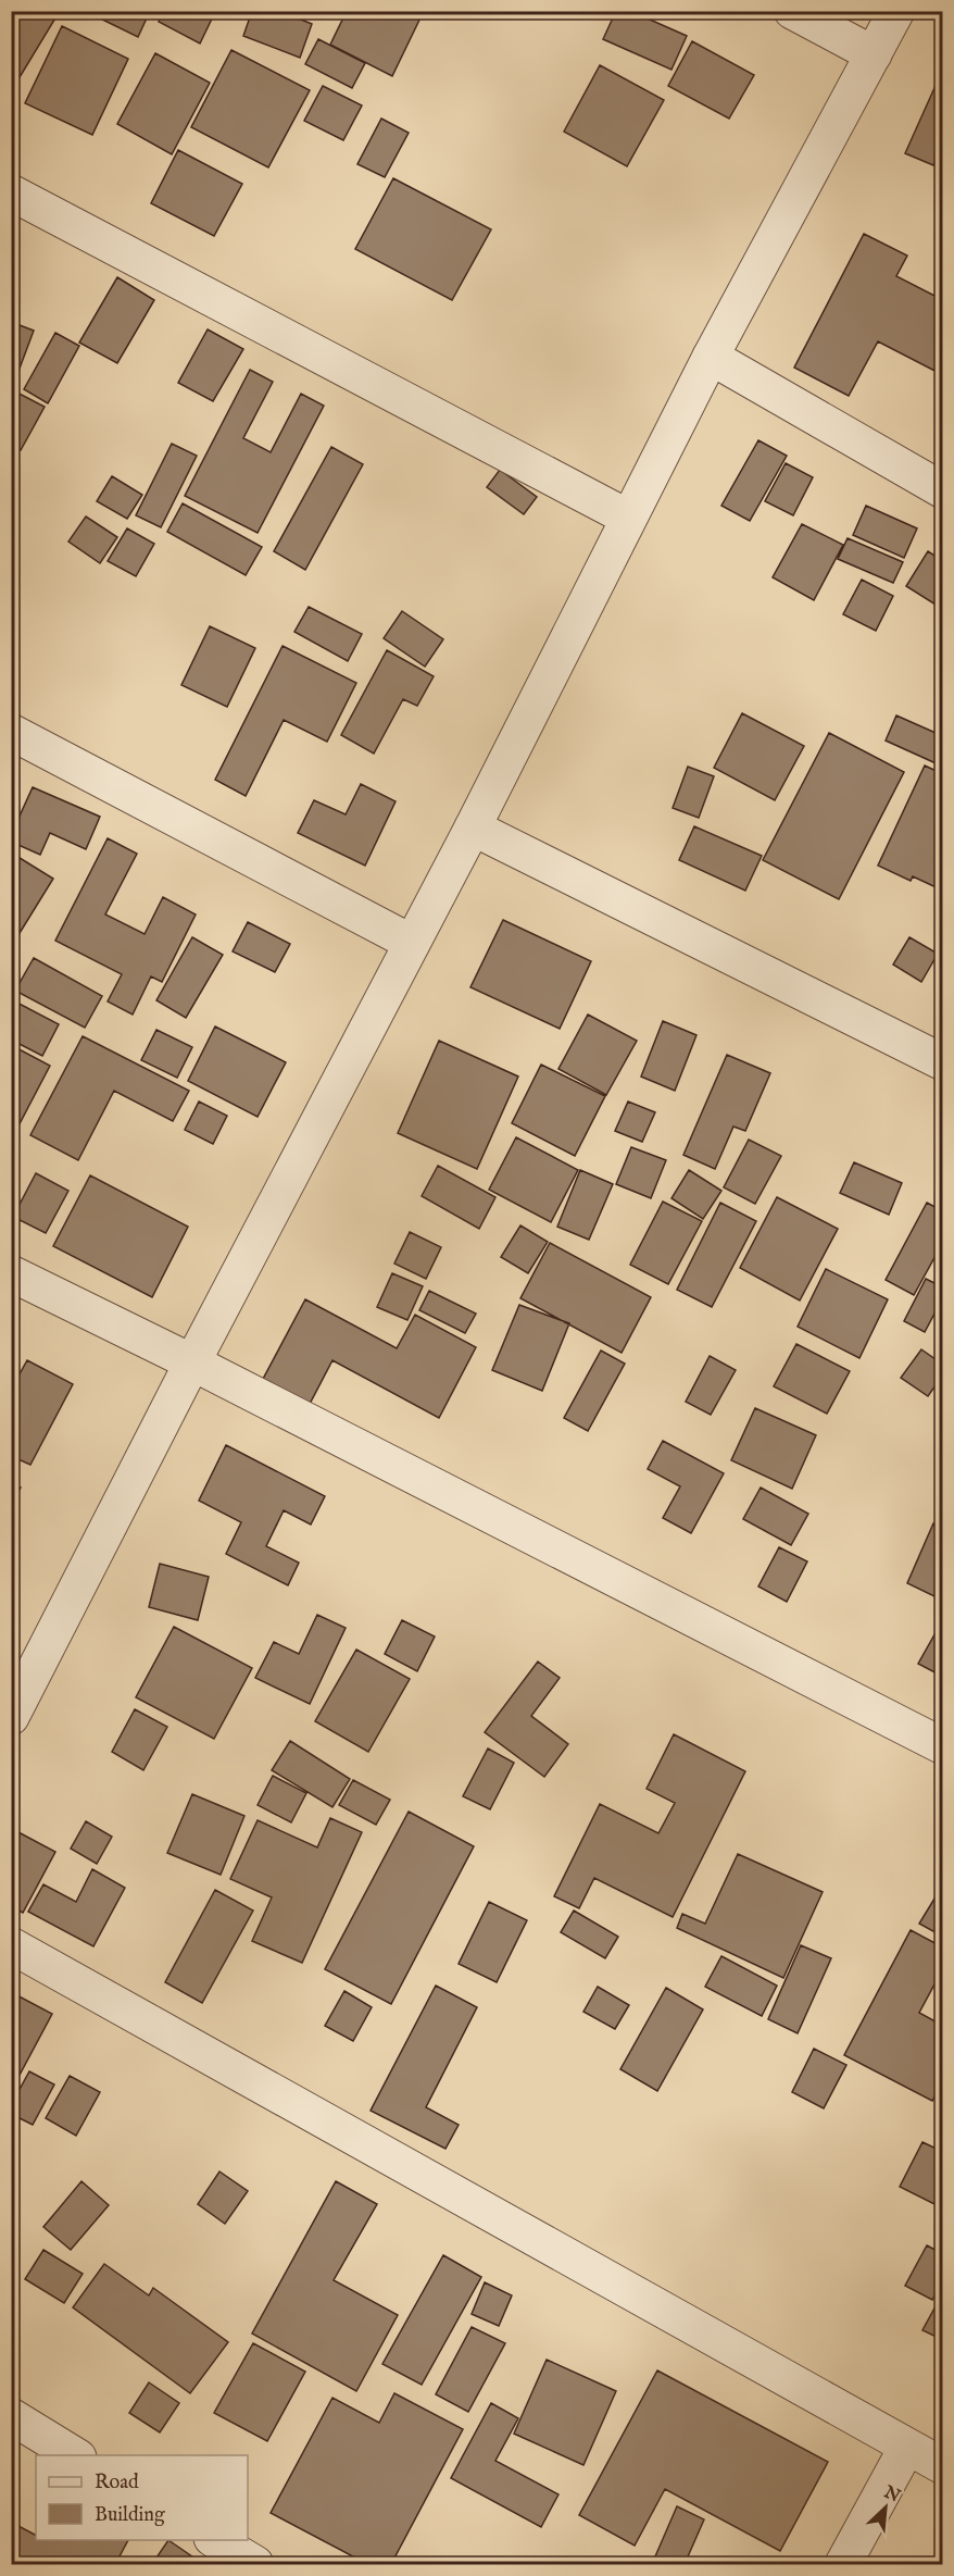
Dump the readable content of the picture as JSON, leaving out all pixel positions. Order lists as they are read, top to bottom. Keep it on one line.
{"legend":["Road","Building"],"north":"top right"}
